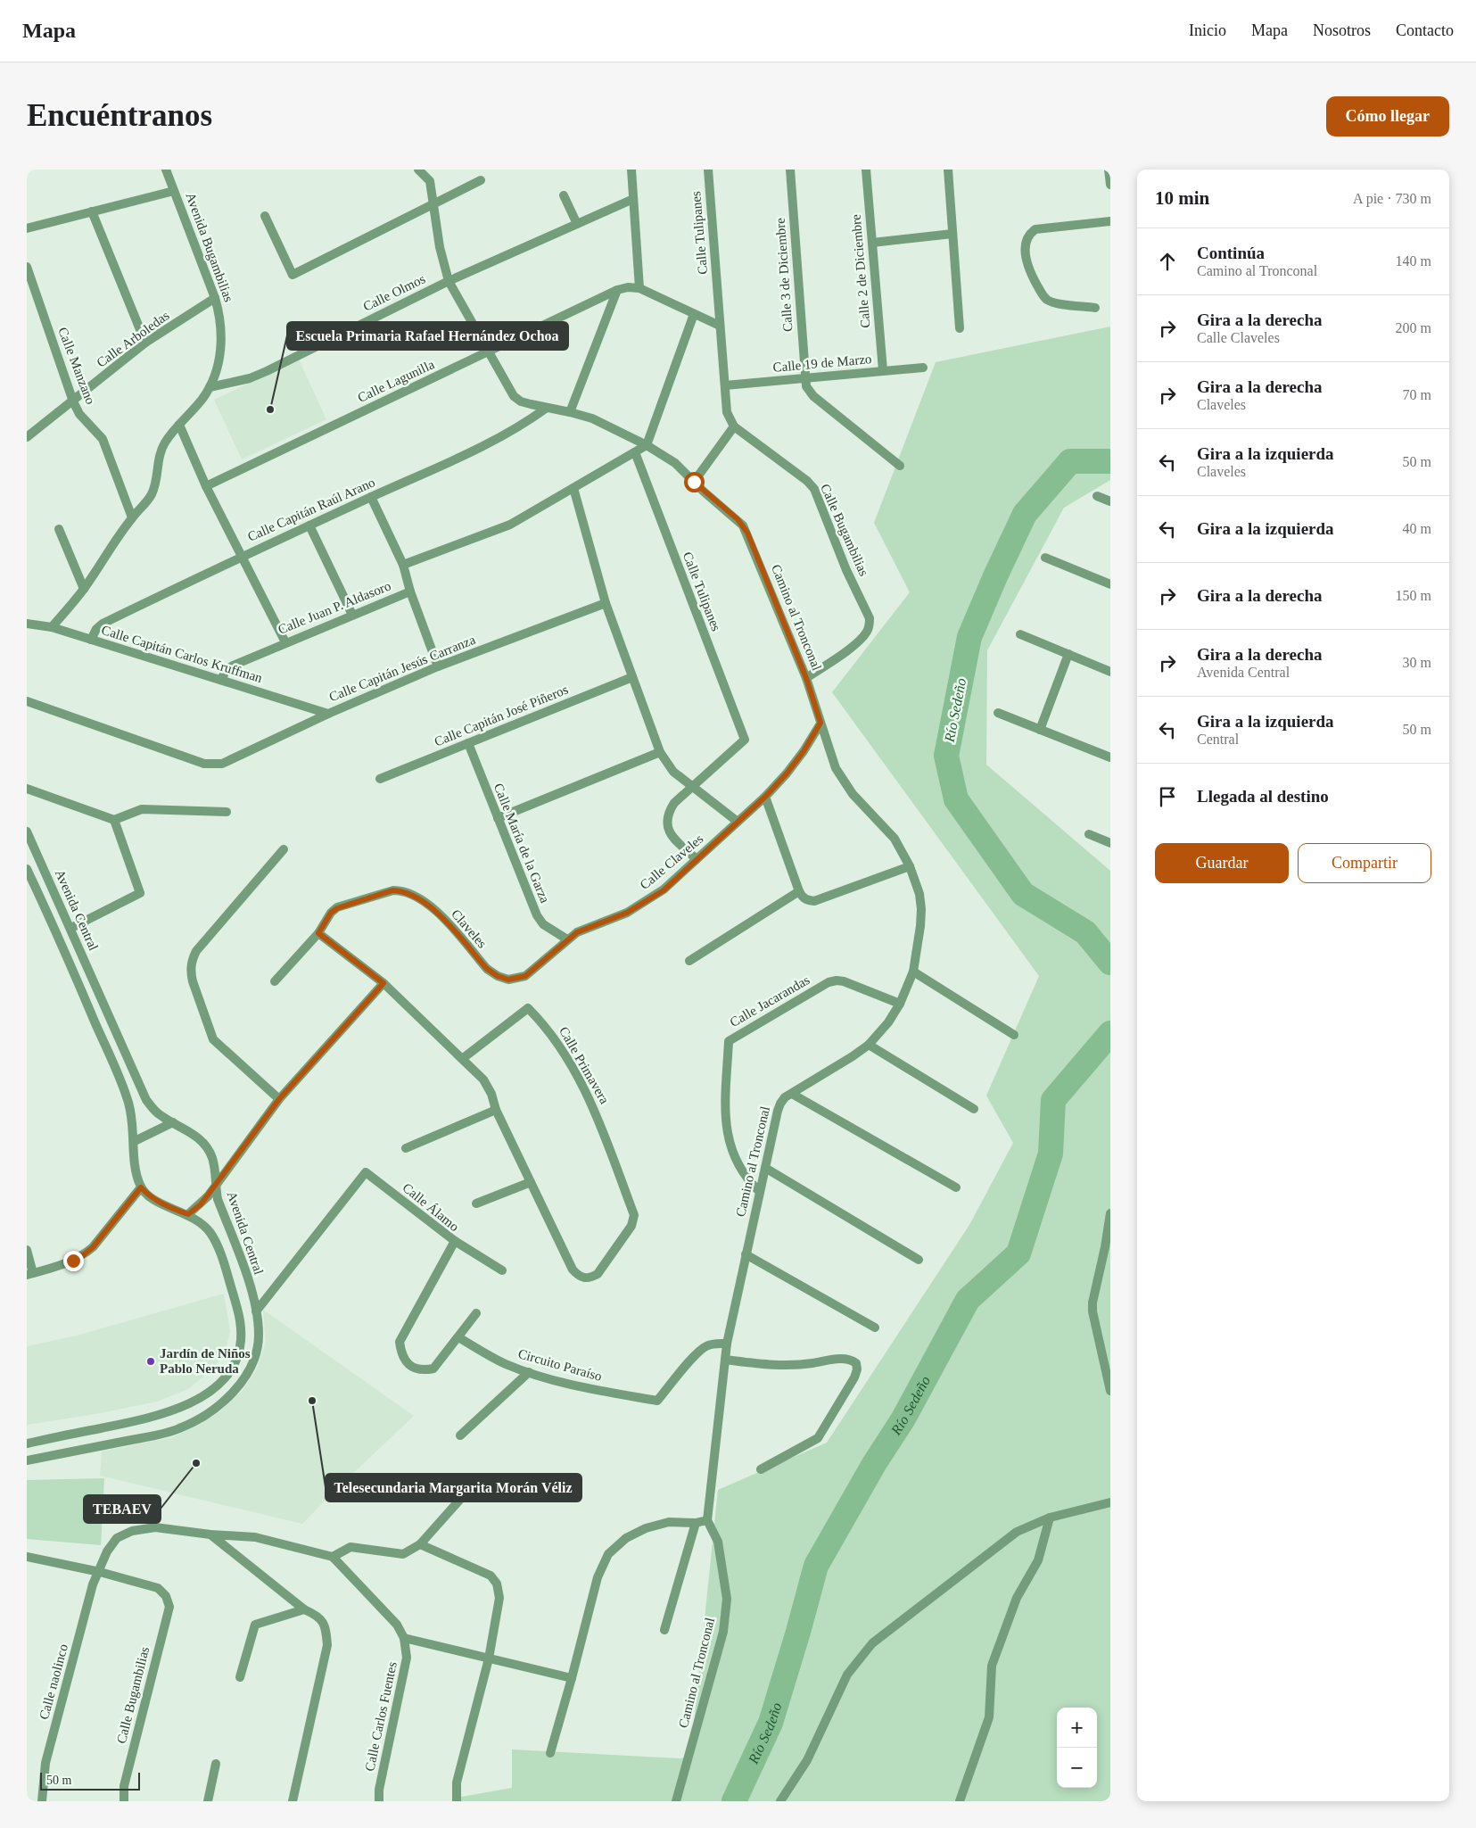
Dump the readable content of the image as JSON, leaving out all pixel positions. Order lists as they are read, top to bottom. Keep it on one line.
{"streets":{"street":["Calle Tulipanes","Avenida Bugambilias","Calle 2 de Diciembre","Calle 3 de Diciembre","Calle Olmos","Calle Arboledas","Calle 19 de Marzo","Calle Manzano","Calle Lagunilla","Calle Capitán Raúl Arano","Calle Bugambilias","Calle Juan P. Aldasoro","Camino al Tronconal","Calle Capitán Carlos Kruffman","Calle Capitán Jesús Carranza","Calle Capitán José Piñeros","Calle María de la Garza","Calle Claveles","Avenida Central","Claveles","Calle Jacarandas","Calle Primavera","Calle Álamo","Circuito Paraíso","Calle naolinco","Calle Carlos Fuentes"]},"crossings":[["Calle Tulipanes","Calle 19 de Marzo"],["Calle Tulipanes","Calle Lagunilla"],["Calle Tulipanes","Calle Bugambilias"],["Avenida Bugambilias","Calle Olmos"],["Avenida Bugambilias","Calle Arboledas"],["Calle 2 de Diciembre","Calle 19 de Marzo"],["Calle 3 de Diciembre","Calle 19 de Marzo"],["Calle Olmos","Camino al Tronconal"],["Calle Arboledas","Calle Manzano"],["Calle Lagunilla","Camino al Tronconal"],["Calle Capitán Raúl Arano","Calle Juan P. Aldasoro"],["Calle Capitán Raúl Arano","Camino al Tronconal"],["Calle Capitán Raúl Arano","Calle Capitán Carlos Kruffman"],["Calle Bugambilias","Camino al Tronconal"],["Calle Bugambilias","Calle naolinco"],["Calle Juan P. Aldasoro","Calle Capitán Carlos Kruffman"],["Camino al Tronconal","Calle Claveles"],["Camino al Tronconal","Calle Jacarandas"],["Camino al Tronconal","Circuito Paraíso"],["Calle Capitán Carlos Kruffman","Calle Capitán Jesús Carranza"],["Calle Capitán José Piñeros","Calle María de la Garza"],["Calle María de la Garza","Calle Claveles"],["Calle Claveles","Claveles"],["Avenida Central","Calle Álamo"],["Calle Álamo","Circuito Paraíso"],["Calle naolinco","Calle Carlos Fuentes"]],"water":["Río Sedeño"],"places":["Escuela Primaria Rafael Hernández Ochoa","Jardín de Niños Pablo Neruda","Telesecundaria Margarita Morán Véliz","TEBAEV"],"scale_bar":"50 m","page":{"header":"Mapa","nav":["Inicio","Mapa","Nosotros","Contacto"],"buttons":["Cómo llegar",["Guardar","Compartir"]],"title":"Encuéntranos","heading":["10 min","A pie · 730 m"],"list":[["Continúa","Camino al Tronconal","140 m"],["Gira a la derecha","Calle Claveles","200 m"],["Gira a la derecha","Claveles","70 m"],["Gira a la izquierda","Claveles","50 m"],["Gira a la izquierda","40 m"],["Gira a la derecha","150 m"],["Gira a la derecha","Avenida Central","30 m"],["Gira a la izquierda","Central","50 m"],"Llegada al destino"],"map_buttons":["+","−"],"scale":"50 m"}}
